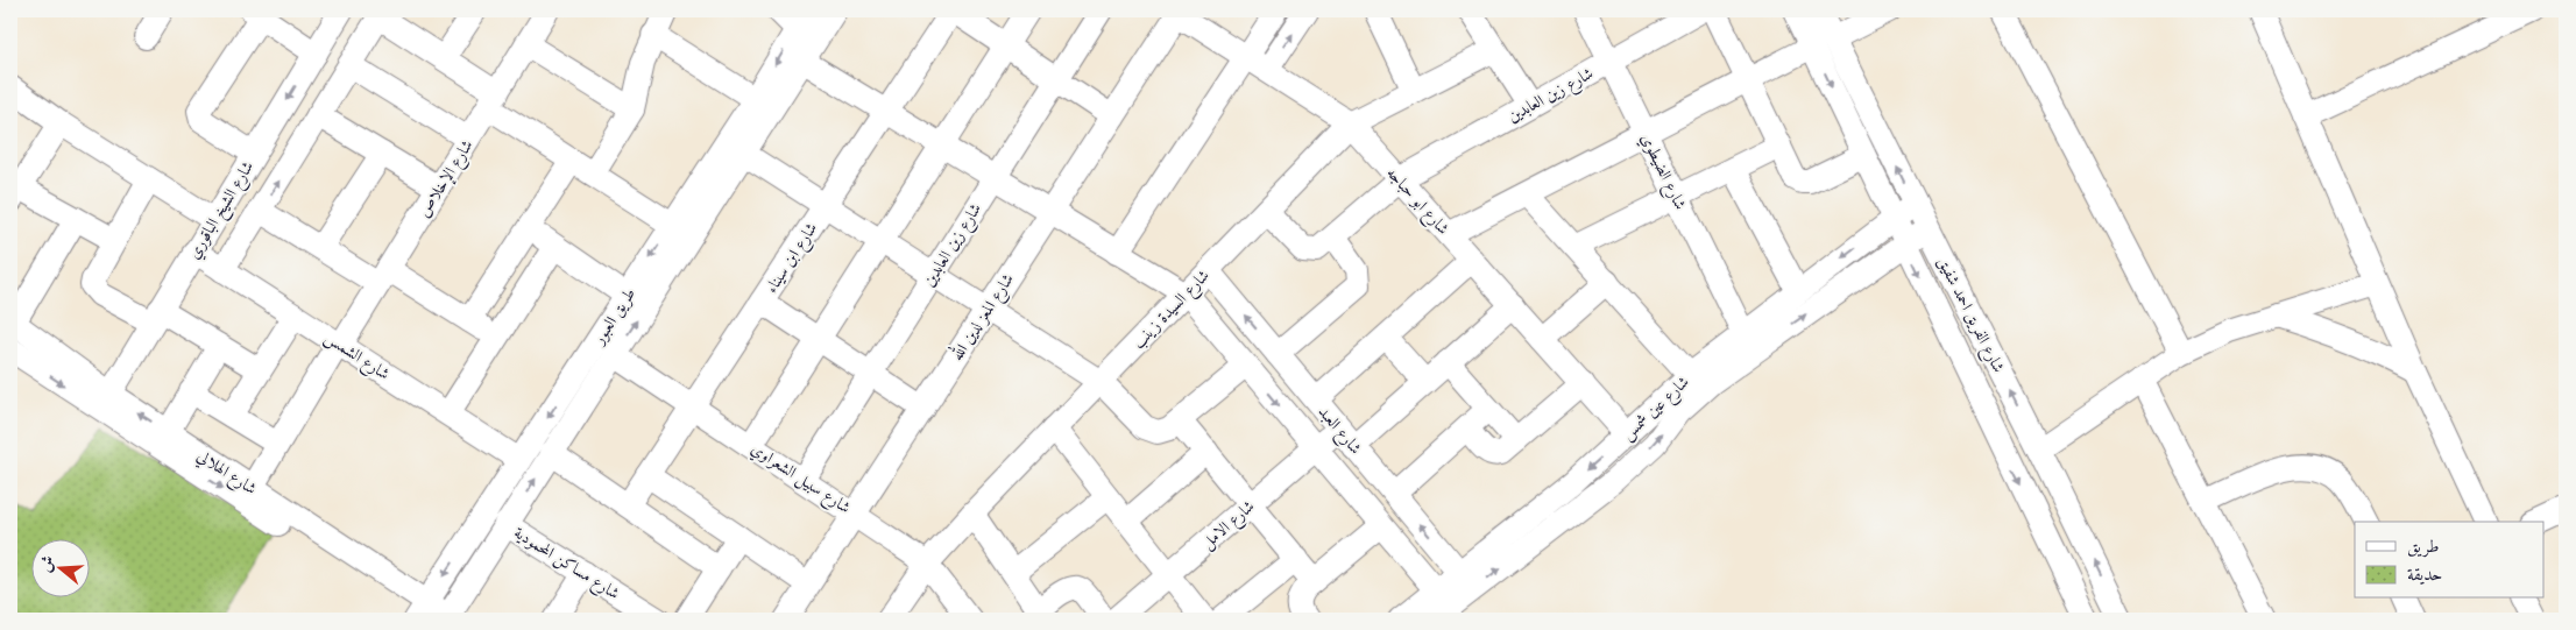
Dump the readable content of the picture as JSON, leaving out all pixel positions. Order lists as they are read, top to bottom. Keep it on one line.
{"streets":{"street":["شارع زين العابدين","شارع الضيطوي","شارع الإخلاص","شارع ابو حباجه","شارع الشيخ الباقوري","شارع ابن سيناء","شارع السيدة زينب","شارع الفريق احمد شفيق","طريق العبور","شارع المعز لدين الله","شارع الشمس","شارع عين شمس","شارع العبد","شارع الهلالي","شارع سبيل الشعراوي","شارع الامل","شارع مساكن المحمودية"]},"crossings":[["شارع زين العابدين","شارع الضيطوي"],["شارع زين العابدين","شارع ابو حباجه"],["شارع زين العابدين","شارع السيدة زينب"],["شارع زين العابدين","شارع العبد"],["شارع زين العابدين","شارع سبيل الشعراوي"],["شارع الضيطوي","شارع عين شمس"],["شارع الإخلاص","شارع الشمس"],["شارع الإخلاص","شارع الهلالي"],["شارع ابو حباجه","شارع السيدة زينب"],["شارع ابو حباجه","شارع المعز لدين الله"],["شارع ابو حباجه","شارع عين شمس"],["شارع الشيخ الباقوري","شارع الشمس"],["شارع الشيخ الباقوري","شارع الهلالي"],["شارع ابن سيناء","شارع العبد"],["شارع ابن سيناء","شارع سبيل الشعراوي"],["شارع السيدة زينب","شارع العبد"],["شارع السيدة زينب","شارع سبيل الشعراوي"],["شارع الفريق احمد شفيق","شارع عين شمس"],["طريق العبور","شارع الشمس"],["طريق العبور","شارع العبد"],["طريق العبور","شارع الهلالي"],["طريق العبور","شارع سبيل الشعراوي"],["طريق العبور","شارع مساكن المحمودية"],["شارع المعز لدين الله","شارع العبد"],["شارع المعز لدين الله","شارع سبيل الشعراوي"],["شارع عين شمس","شارع العبد"],["شارع العبد","شارع الامل"]],"legend":["طريق","حديقة"],"north":"left"}
